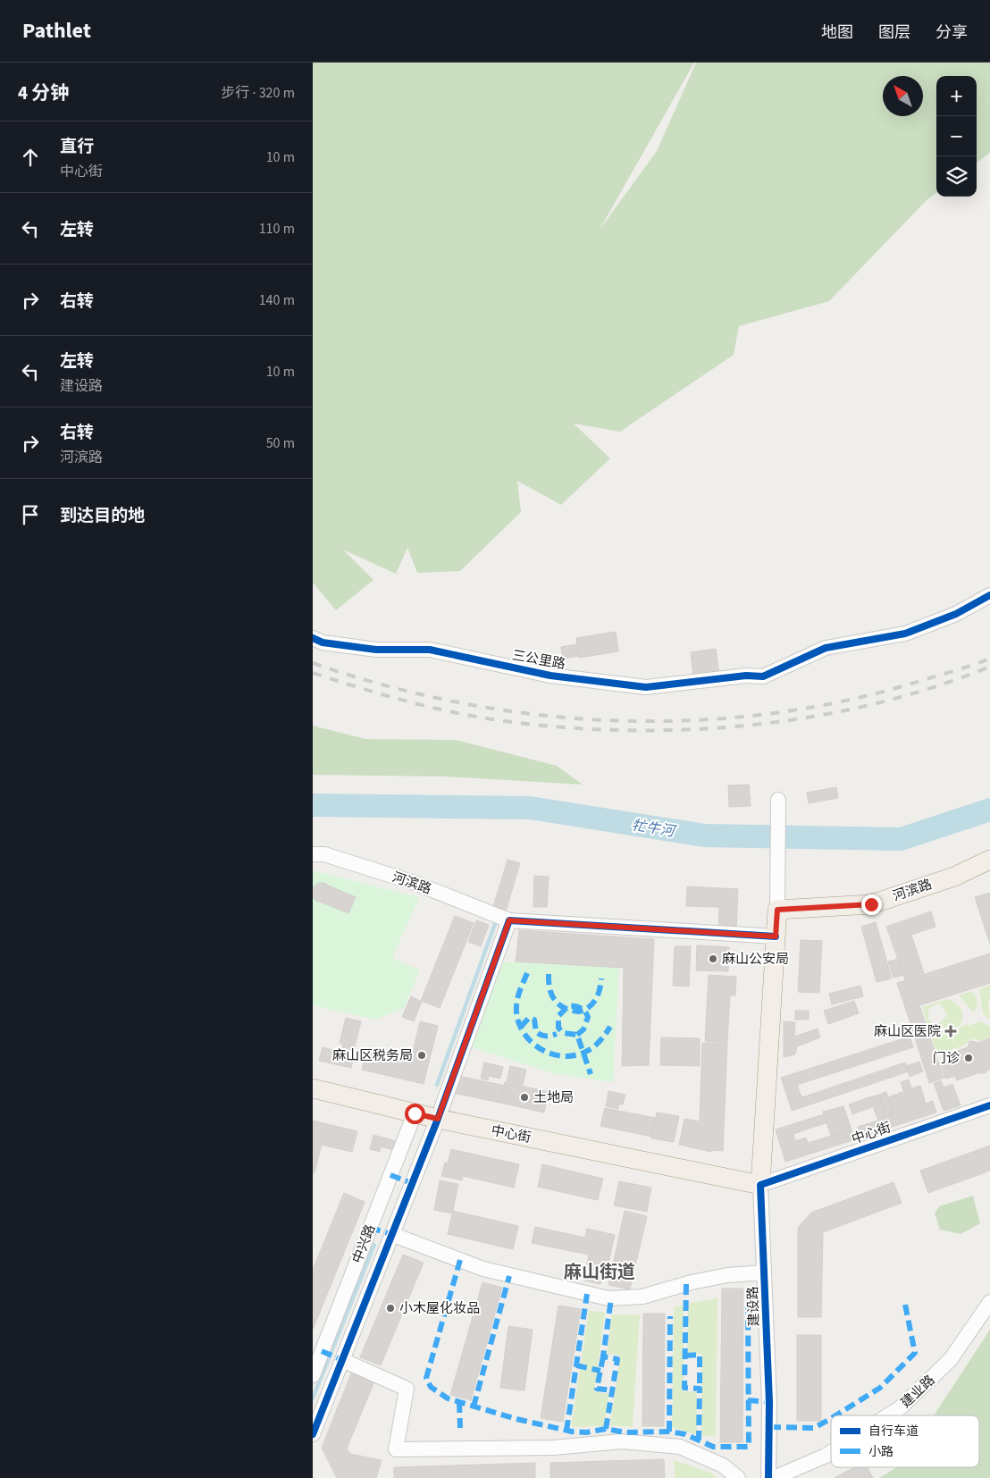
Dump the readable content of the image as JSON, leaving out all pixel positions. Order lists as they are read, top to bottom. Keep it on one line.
{"streets":{"main road":["河滨路","中心街","建设路"],"street":["三公里路","中兴路","建业路"]},"crossings":[["河滨路","建设路"],["中心街","中兴路"],["中心街","建设路"],["建设路","建业路"]],"districts":["麻山街道"],"water":["牤牛河"],"places":{"other":["麻山公安局","麻山区税务局","门诊","土地局","小木屋化妆品"],"health":["麻山区医院"]},"legend":["自行车道","小路"],"north":"top left","page":{"header":"Pathlet","nav":["地图","图层","分享"],"heading":["4 分钟","步行 · 320 m"],"map_buttons":["+","−"],"list":[["直行","中心街","10 m"],["左转","110 m"],["右转","140 m"],["左转","建设路","10 m"],["右转","河滨路","50 m"],"到达目的地"]}}
